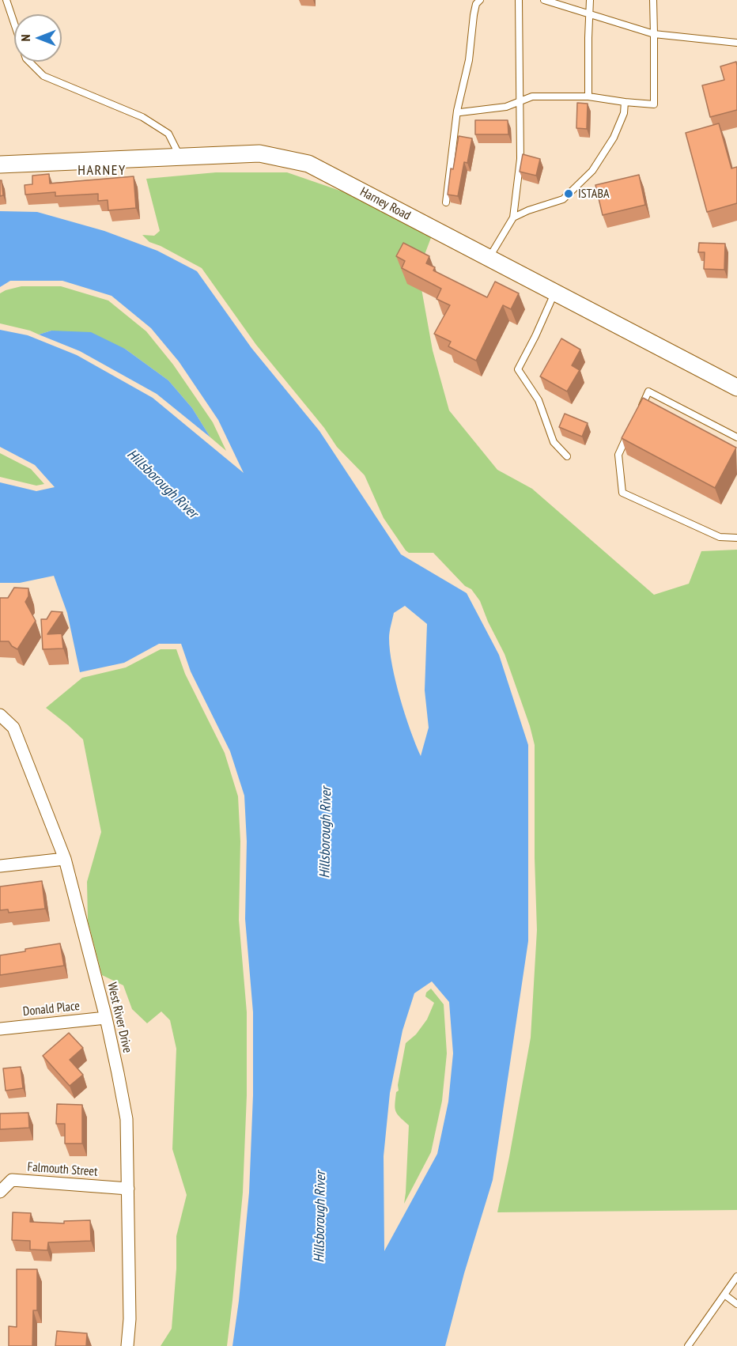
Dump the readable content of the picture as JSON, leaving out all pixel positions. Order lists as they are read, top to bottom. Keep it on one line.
{"streets":{"street":["Harney Road","Donald Place","West River Drive","Falmouth Street"]},"crossings":[["Donald Place","West River Drive"],["West River Drive","Falmouth Street"]],"districts":["HARNEY"],"water":["Hillsborough River"],"places":["ISTABA"],"north":"left"}
